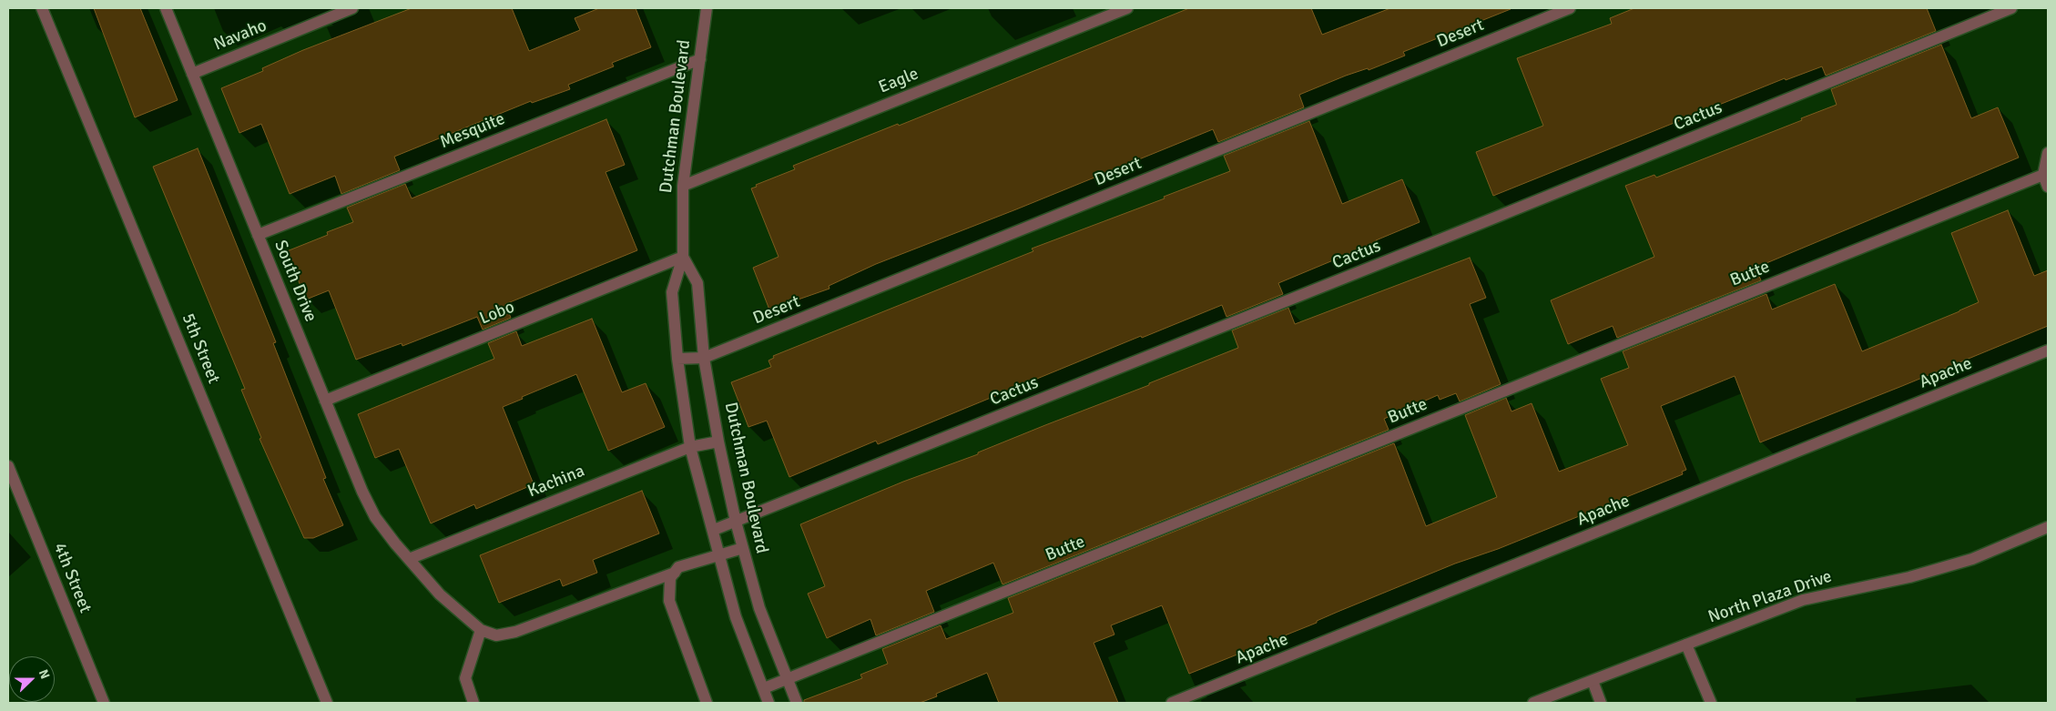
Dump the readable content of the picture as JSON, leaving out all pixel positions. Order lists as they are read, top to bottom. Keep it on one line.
{"streets":{"street":["Desert","Navaho","Eagle","Dutchman Boulevard","Cactus","Mesquite","Butte","South Drive","Lobo","5th Street","Apache","Kachina","4th Street","North Plaza Drive"]},"crossings":[["Desert","Dutchman Boulevard"],["Navaho","South Drive"],["Eagle","Dutchman Boulevard"],["Dutchman Boulevard","Cactus"],["Dutchman Boulevard","Mesquite"],["Dutchman Boulevard","Butte"],["Dutchman Boulevard","Lobo"],["Dutchman Boulevard","Kachina"],["Mesquite","South Drive"],["South Drive","Lobo"],["South Drive","Kachina"]],"north":"right"}
